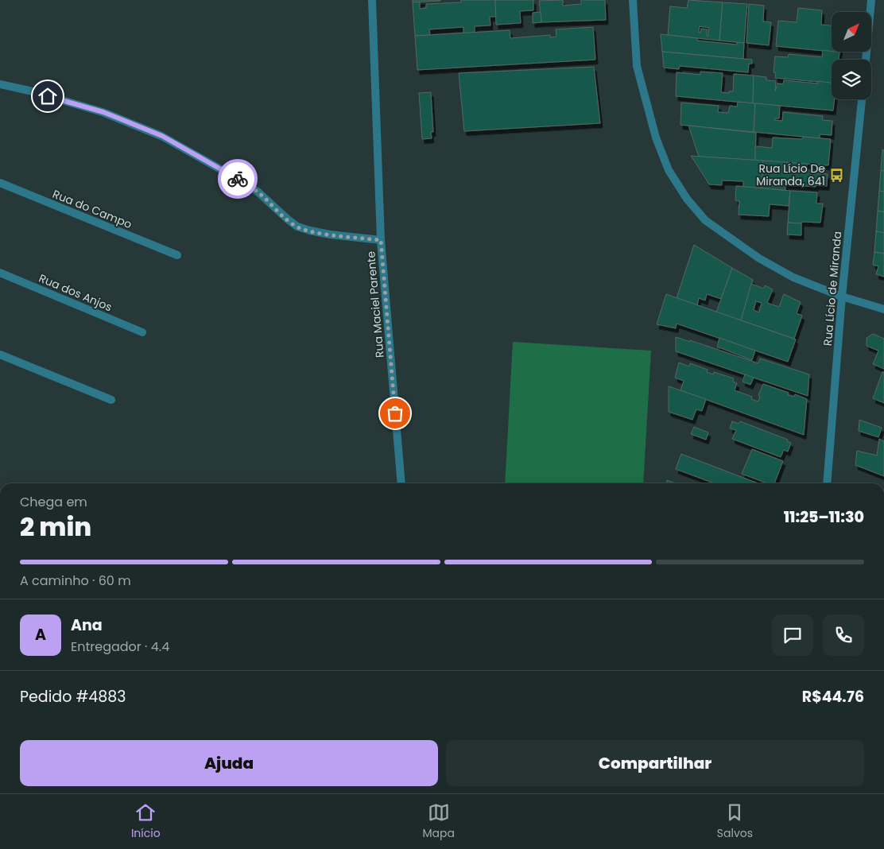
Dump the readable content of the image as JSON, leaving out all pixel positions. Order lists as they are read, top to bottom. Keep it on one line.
{"streets":{"street":["Rua do Campo","Rua Lício de Miranda","Rua dos Anjos","Rua Maciel Parente"]},"places":{"bus stop":["Rua Lício De Miranda, 641"]},"north":"top right","page":{"heading":["2 min","Chega em","11:25–11:30"],"panel":["Ana","Entregador · 4.4","Pedido #4883","R$44.76"],"bar":"A caminho · 60 m","round":"A","buttons":["Ajuda","Compartilhar"],"tabs":["Início","Mapa","Salvos"]}}
